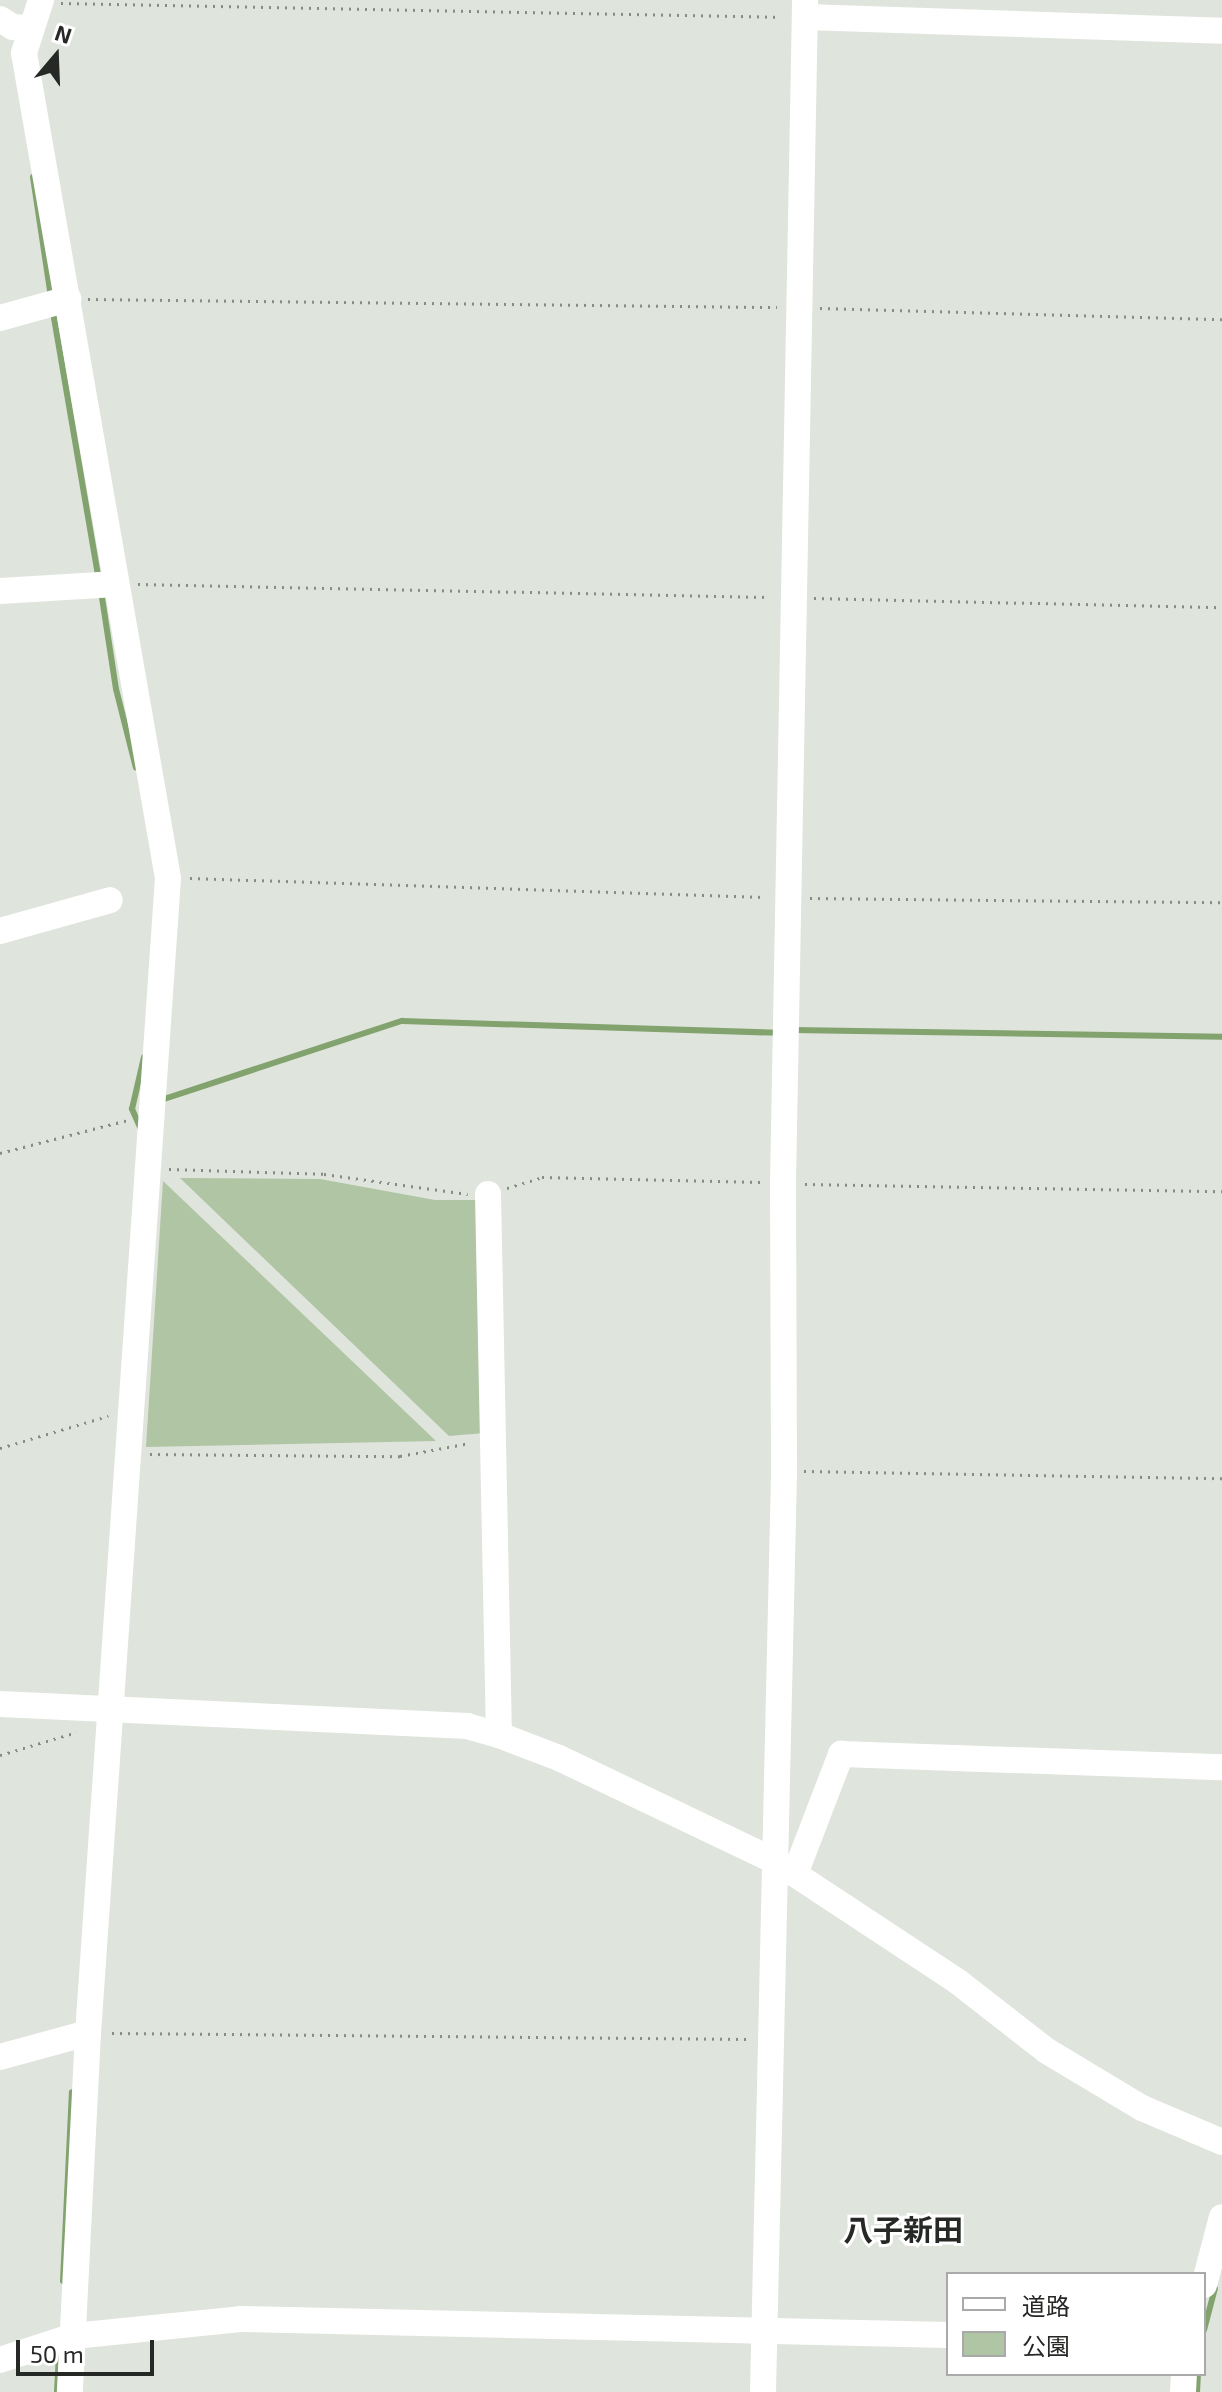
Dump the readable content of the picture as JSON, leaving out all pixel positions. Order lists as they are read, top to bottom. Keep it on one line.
{"districts":["八子新田"],"legend":["道路","公園"],"scale_bar":"50 m","north":"top"}
